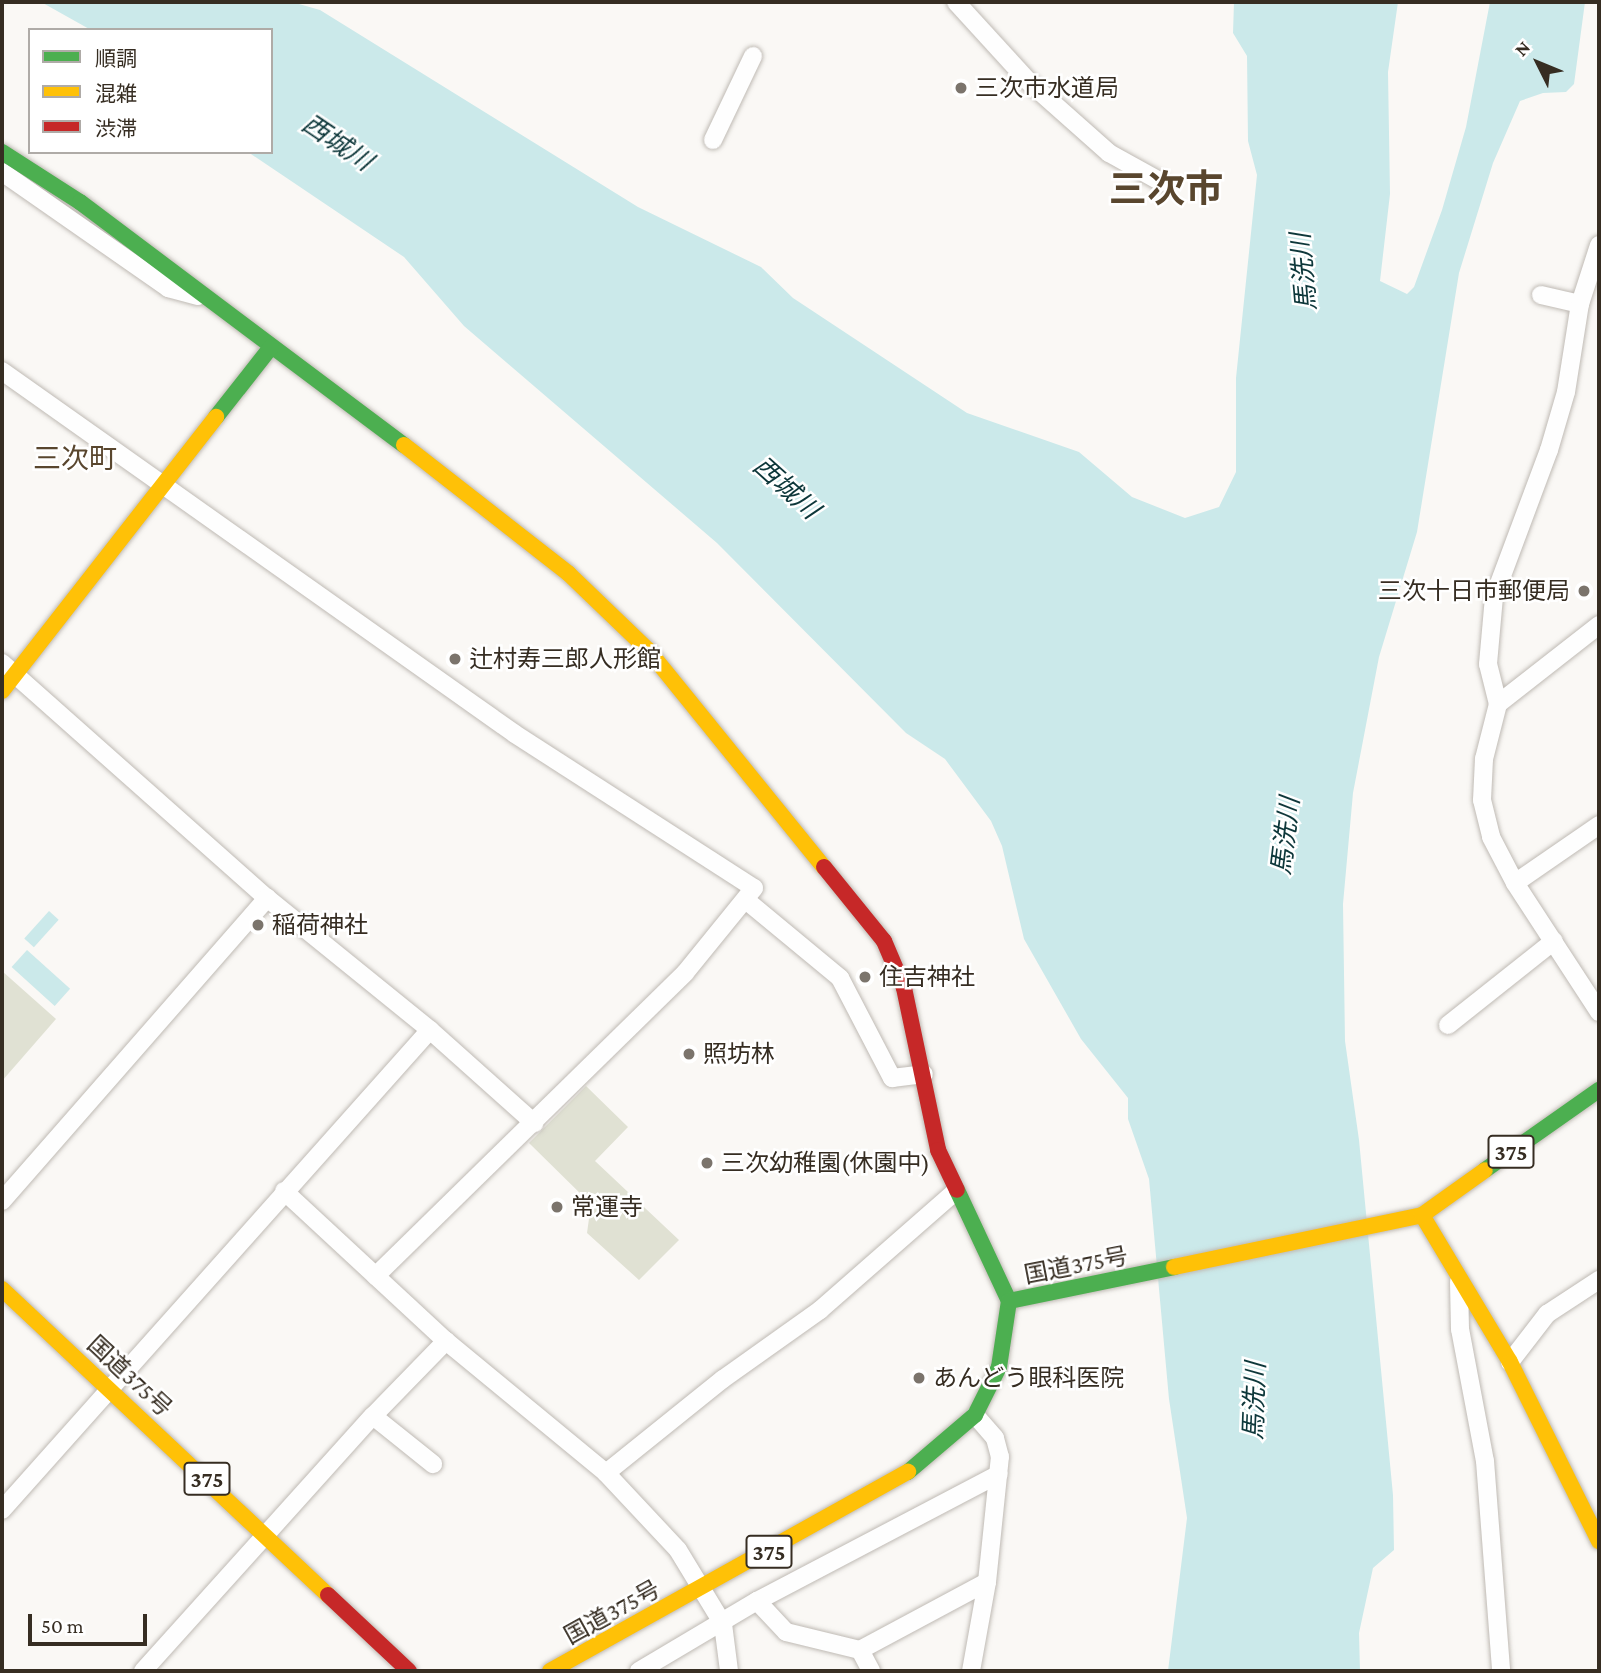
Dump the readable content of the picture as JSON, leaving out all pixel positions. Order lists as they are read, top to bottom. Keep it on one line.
{"streets":{"main road":["375","国道375号"]},"districts":["三次市","三次町"],"water":["西城川","馬洗川"],"places":["三次市水道局","三次十日市郵便局","辻村寿三郎人形館","稲荷神社","住吉神社","照坊林","三次幼稚園(休園中)","常運寺","あんどう眼科医院"],"legend":["順調","混雑","渋滞"],"scale_bar":"50 m","north":"top left"}
